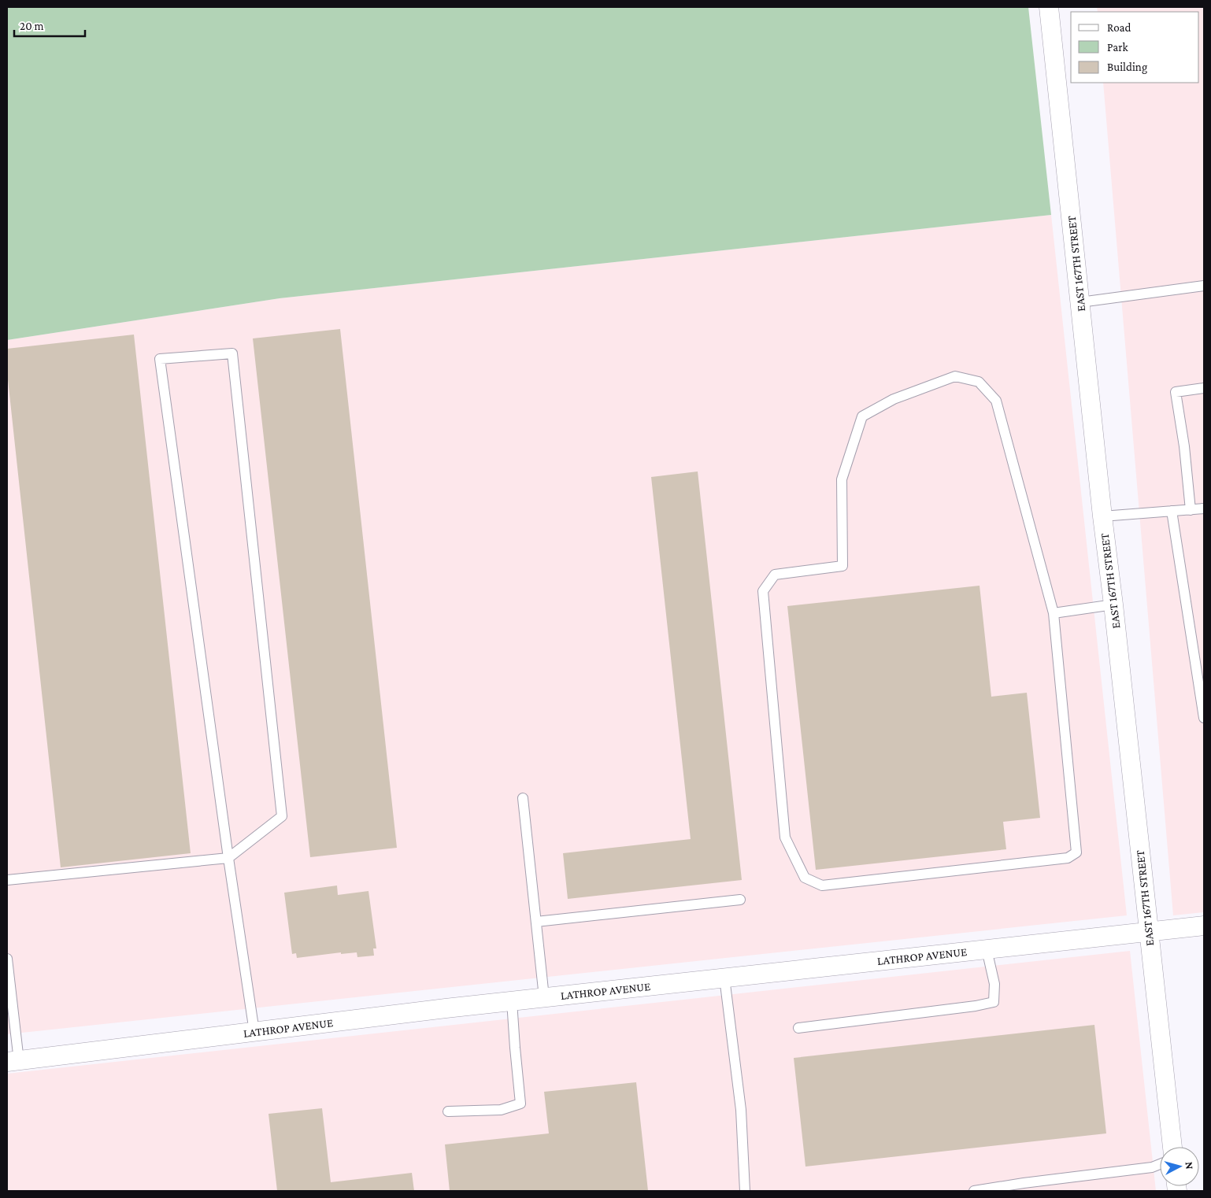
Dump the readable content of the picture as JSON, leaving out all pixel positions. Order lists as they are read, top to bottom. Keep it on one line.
{"streets":{"street":["EAST 167TH STREET","LATHROP AVENUE"]},"crossings":[["EAST 167TH STREET","LATHROP AVENUE"]],"legend":["Road","Park","Building"],"scale_bar":"20 m","north":"right"}
